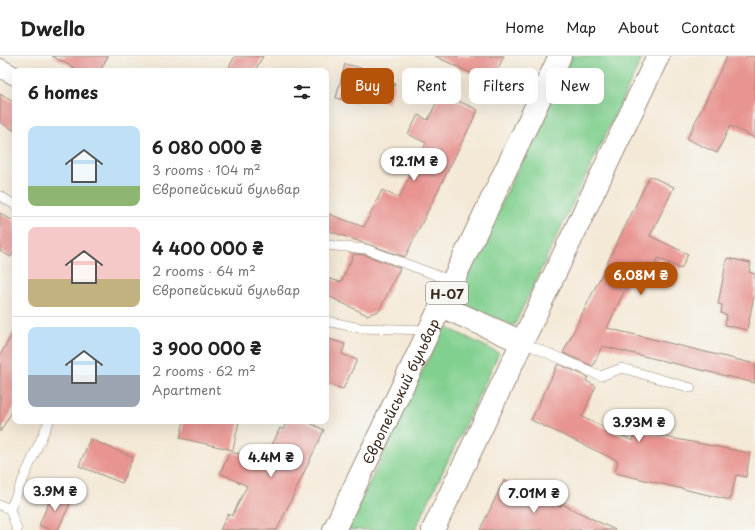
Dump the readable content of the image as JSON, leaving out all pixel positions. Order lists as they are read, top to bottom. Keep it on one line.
{"streets":{"main road":["Н-07","Європейський бульвар"]},"page":{"header":"Dwello","nav":["Home","Map","About","Contact"],"chip":["Buy","Rent","Filters","New"],"heading":"6 homes","list":[{"name":"6 080 000 ₴","note":"3 rooms · 104 m² · Європейський бульвар"},{"name":"4 400 000 ₴","note":"2 rooms · 64 m² · Європейський бульвар"},{"name":"3 900 000 ₴","note":"2 rooms · 62 m² · Apartment"}],"price":["12.1M ₴","6.08M ₴","3.93M ₴","4.4M ₴","3.9M ₴","7.01M ₴"]}}
